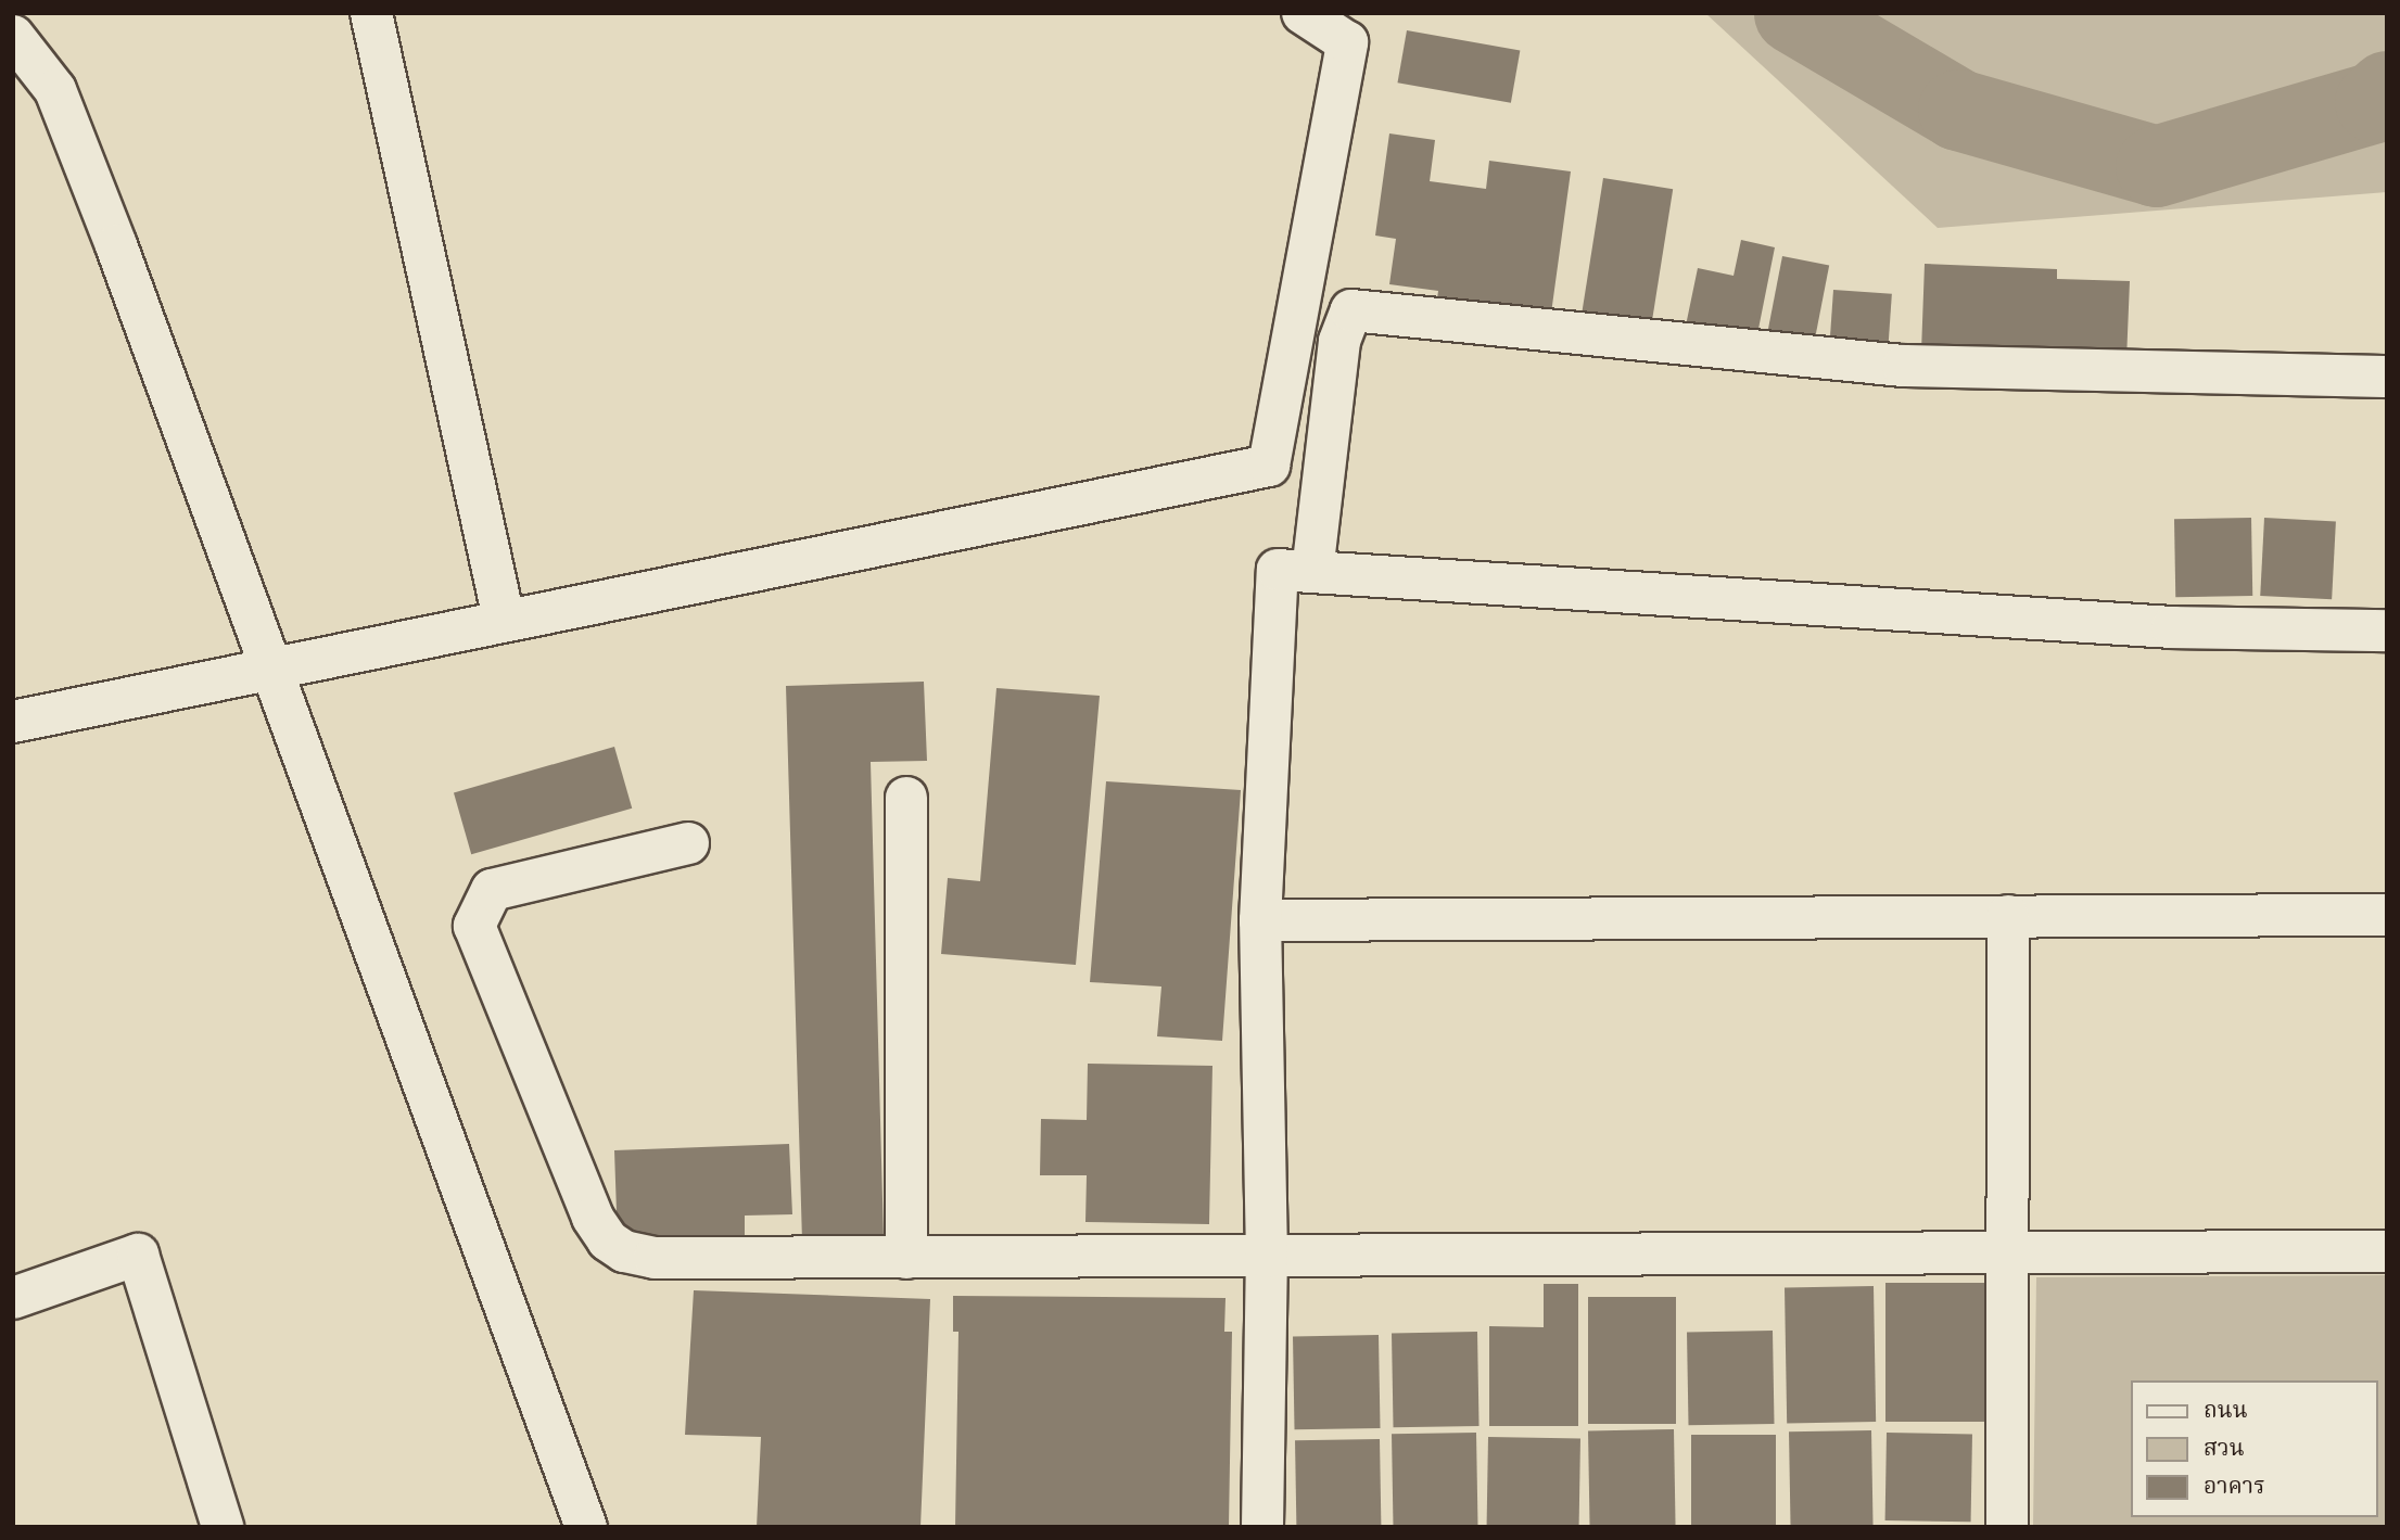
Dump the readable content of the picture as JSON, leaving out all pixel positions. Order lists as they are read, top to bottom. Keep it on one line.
{"legend":["ถนน","สวน","อาคาร"]}
